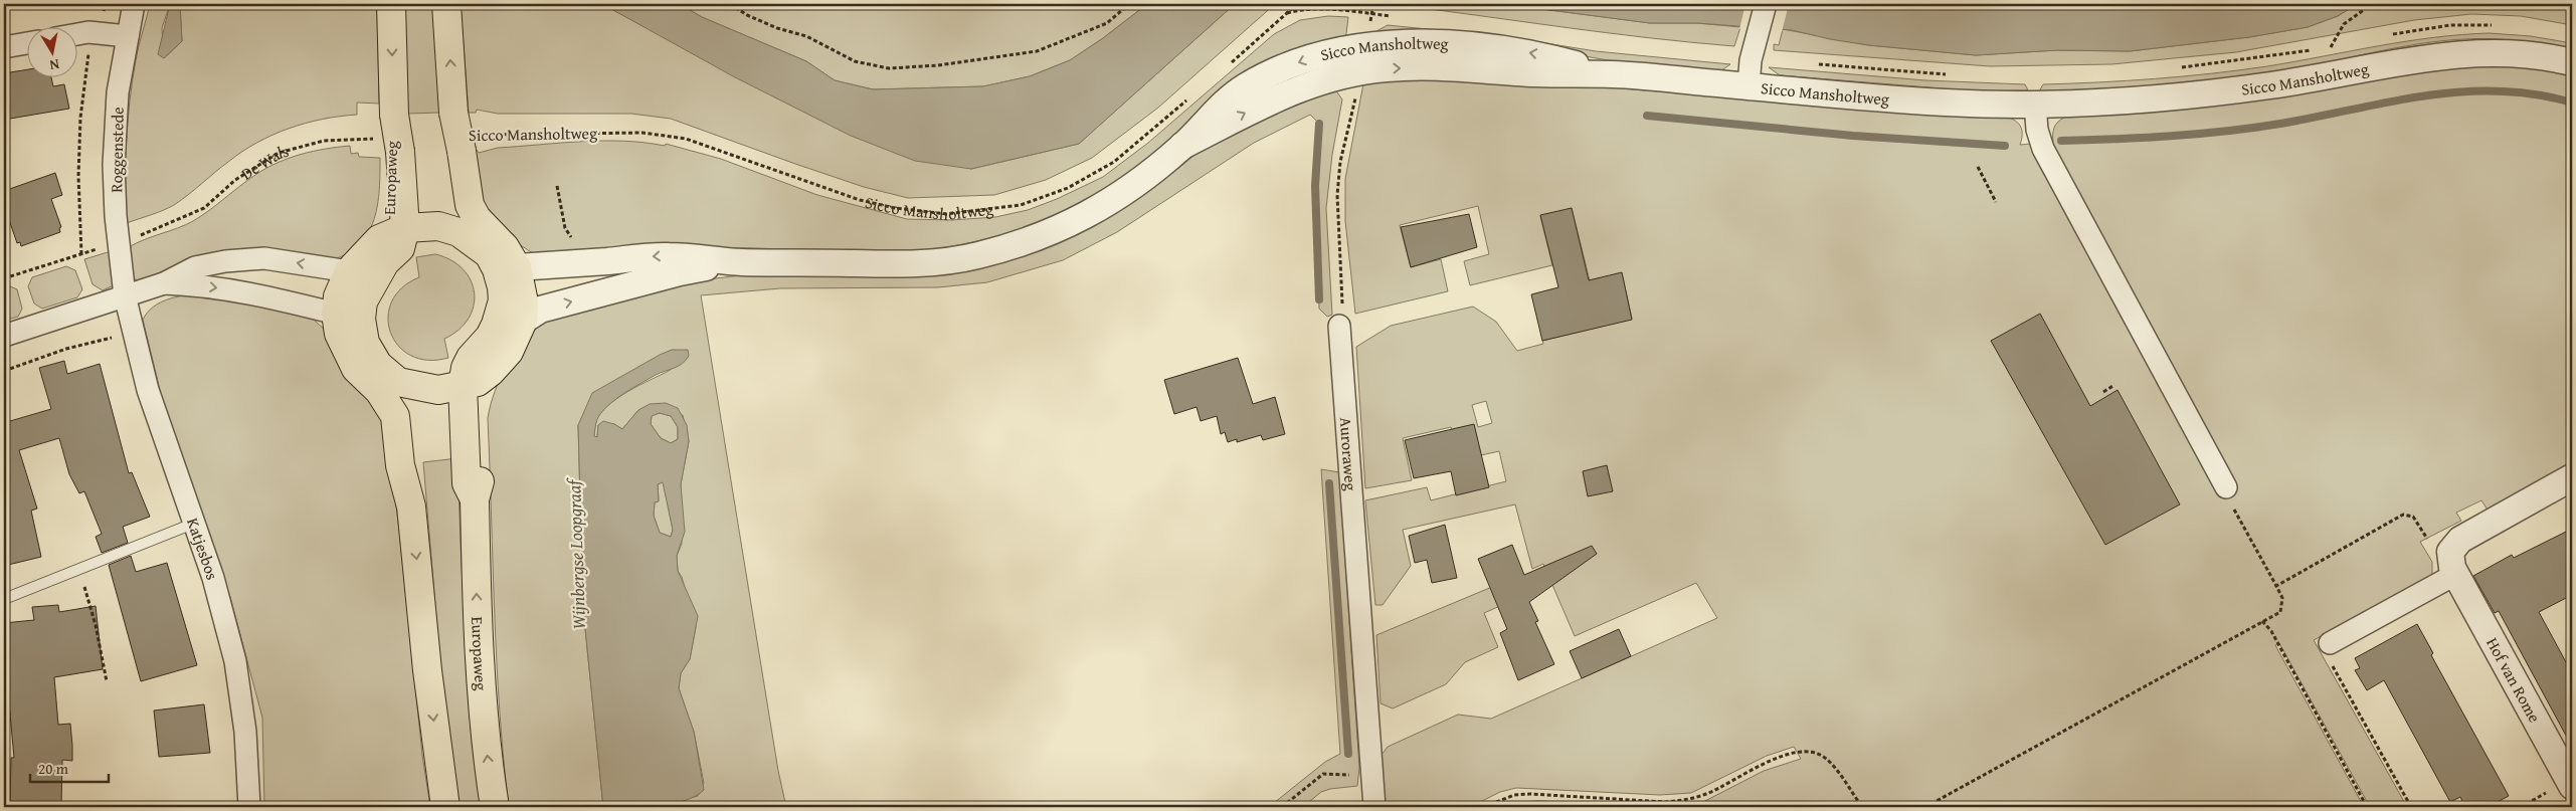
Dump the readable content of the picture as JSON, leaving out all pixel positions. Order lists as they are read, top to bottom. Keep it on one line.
{"streets":{"main road":["Europaweg"],"street":["Sicco Mansholtweg","Roggenstede","Auroraweg","Katjesbos","Hof van Rome"],"path":["De Wals"]},"crossings":[["Sicco Mansholtweg","Europaweg"],["Roggenstede","De Wals"],["Roggenstede","Katjesbos"],["De Wals","Europaweg"]],"water":["Wijnbergse Loopgraaf"],"scale_bar":"20 m","north":"bottom"}
